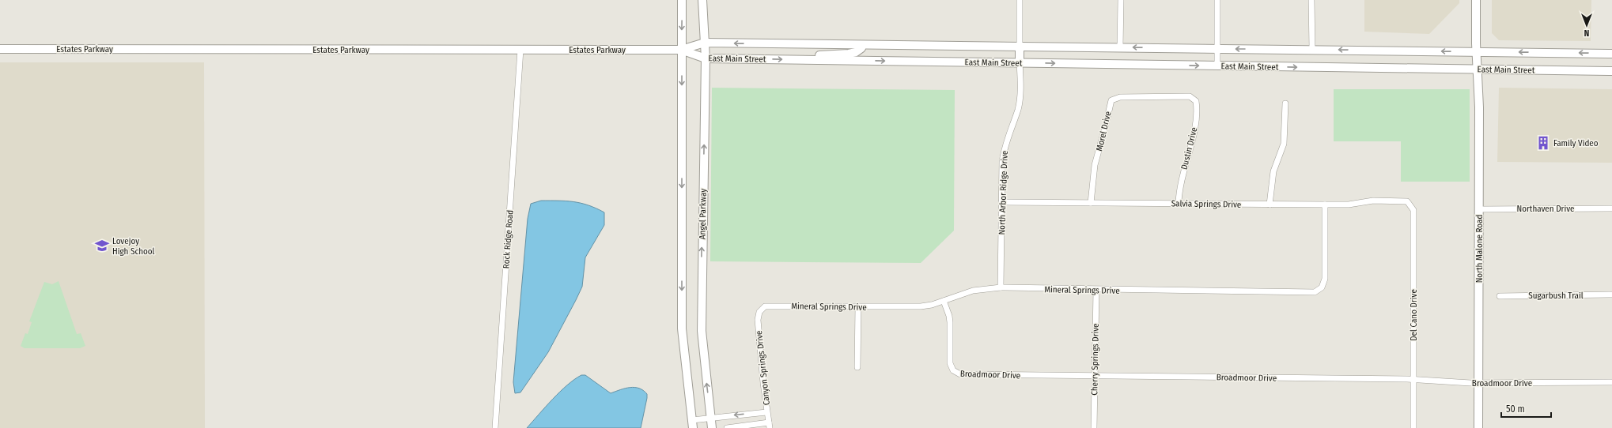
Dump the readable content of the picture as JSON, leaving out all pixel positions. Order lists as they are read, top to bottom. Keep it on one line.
{"streets":{"main road":["Estates Parkway","East Main Street","Angel Parkway","North Malone Road"],"street":["Morel Drive","Dustin Drive","North Arbor Ridge Drive","Salvia Springs Drive","Northaven Drive","Rock Ridge Road","Mineral Springs Drive","Sugarbush Trail","Del Cano Drive","Cherry Springs Drive","Canyon Springs Drive","Broadmoor Drive"]},"crossings":[["Estates Parkway","East Main Street"],["Estates Parkway","Rock Ridge Road"],["East Main Street","North Arbor Ridge Drive"],["East Main Street","Angel Parkway"],["East Main Street","North Malone Road"],["Morel Drive","Dustin Drive"],["Morel Drive","Salvia Springs Drive"],["Dustin Drive","Salvia Springs Drive"],["North Arbor Ridge Drive","Salvia Springs Drive"],["North Arbor Ridge Drive","Mineral Springs Drive"],["Salvia Springs Drive","Mineral Springs Drive"],["Salvia Springs Drive","Del Cano Drive"],["Northaven Drive","North Malone Road"],["North Malone Road","Broadmoor Drive"],["Mineral Springs Drive","Cherry Springs Drive"],["Mineral Springs Drive","Canyon Springs Drive"],["Mineral Springs Drive","Broadmoor Drive"],["Del Cano Drive","Broadmoor Drive"],["Cherry Springs Drive","Broadmoor Drive"]],"places":{"building":["Family Video"],"school or university":["Lovejoy High School"]},"scale_bar":"50 m","north":"bottom"}
